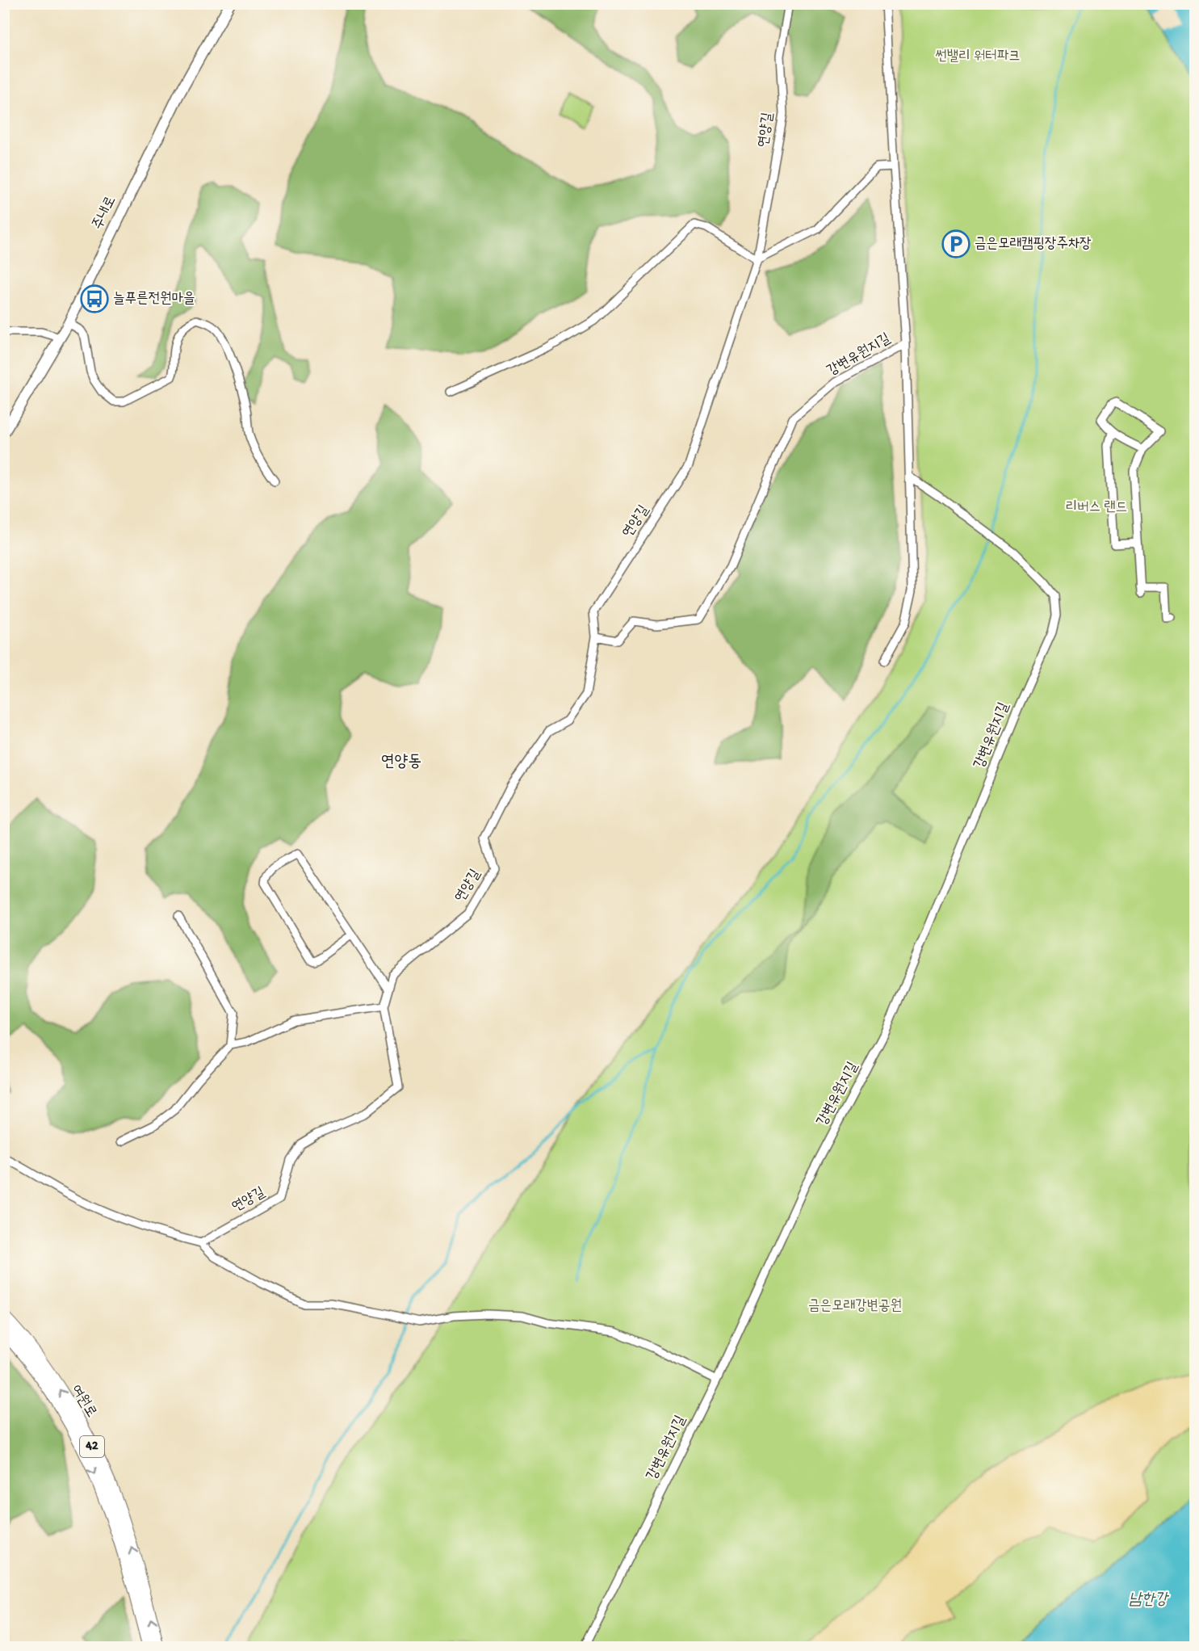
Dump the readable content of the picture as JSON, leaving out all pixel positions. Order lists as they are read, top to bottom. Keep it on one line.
{"streets":{"highway":["여원로","42"],"main road":["주내로"],"street":["연양길","강변유원지길"]},"crossings":[["연양길","강변유원지길"],["여원로","42"]],"districts":["연양동"],"water":["남한강"],"parks":["썬밸리 워터파크","리버스 랜드","금은모래강변공원"],"places":{"parking":["금은모래캠핑장주차장"],"bus stop":["늘푸른전원마을"]}}
